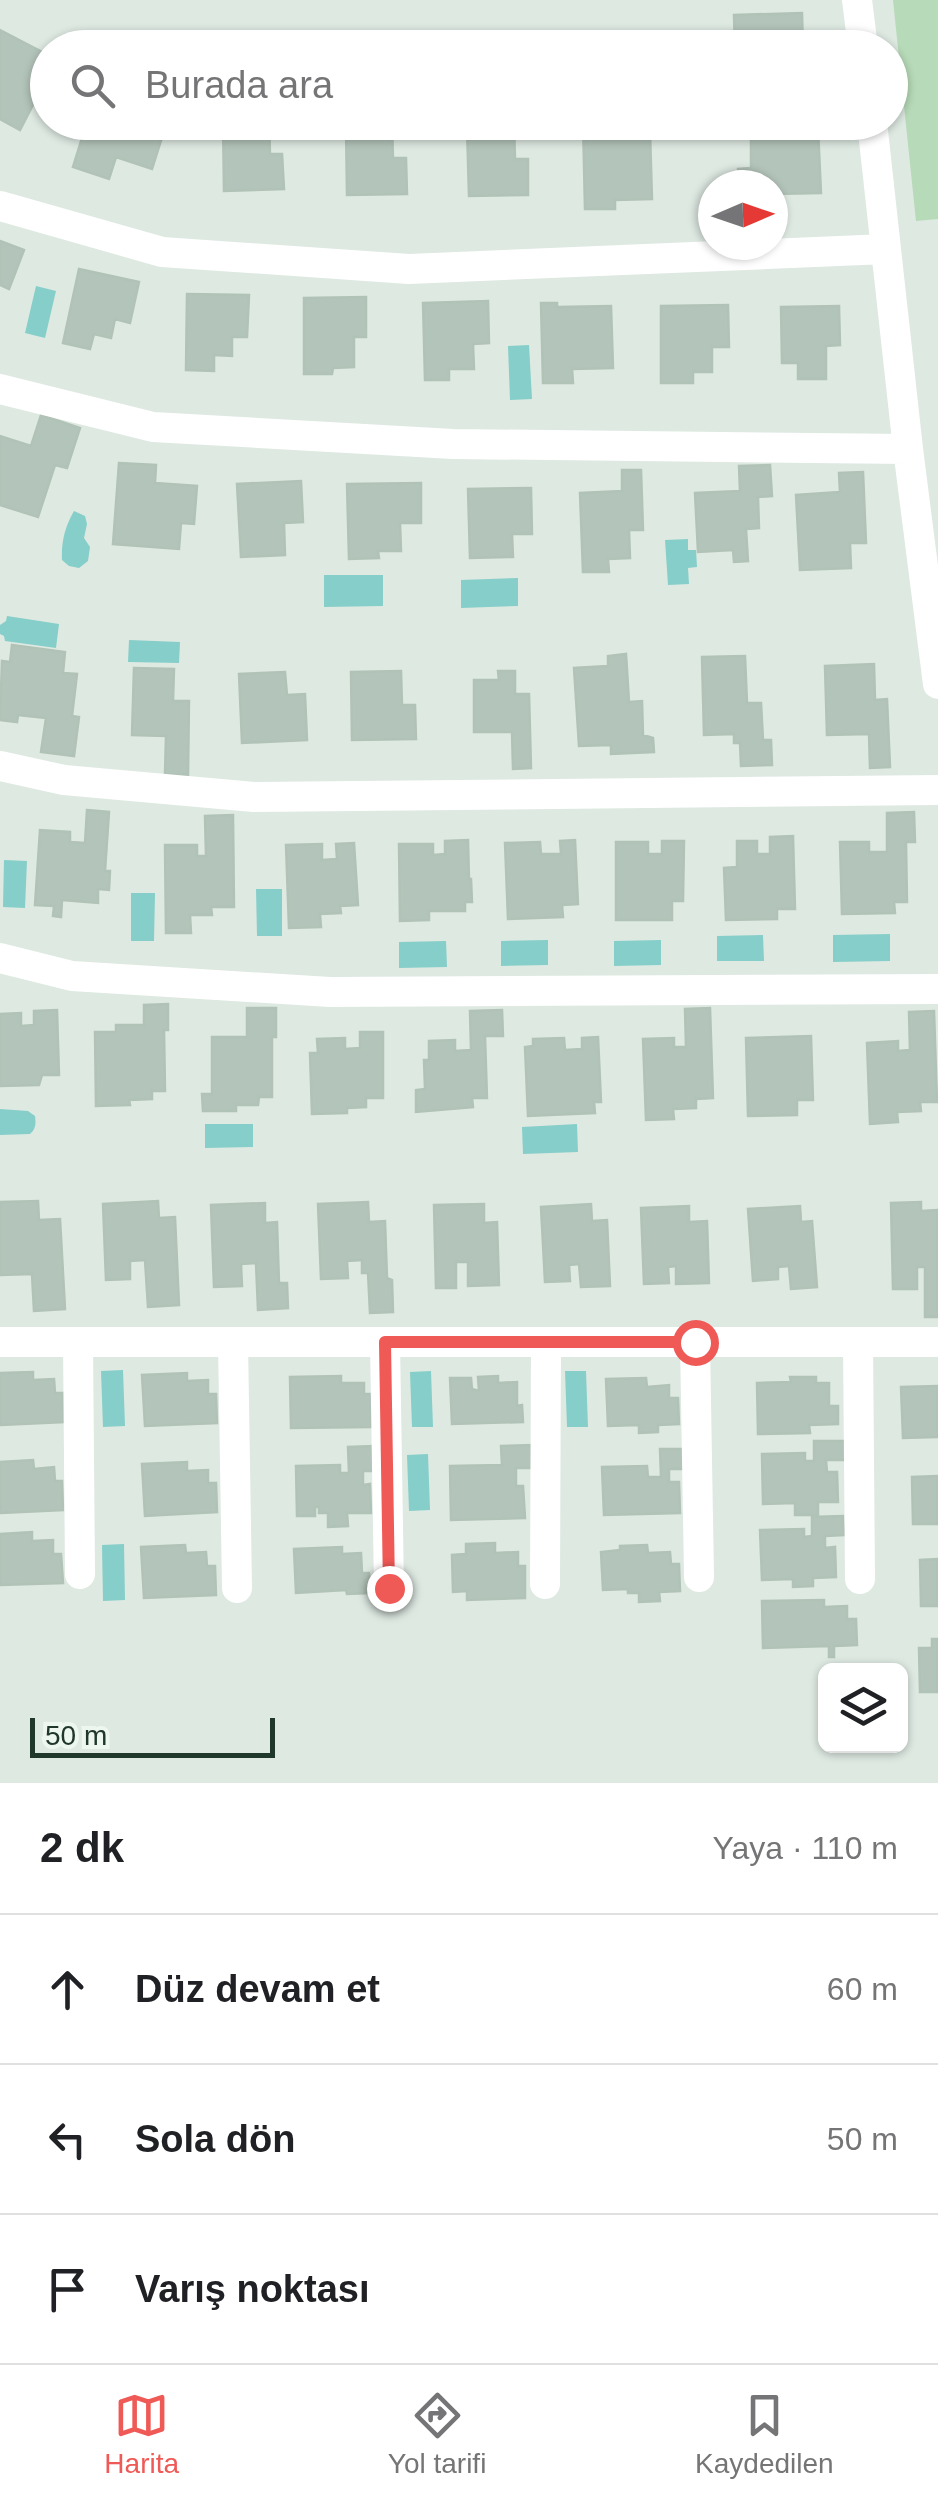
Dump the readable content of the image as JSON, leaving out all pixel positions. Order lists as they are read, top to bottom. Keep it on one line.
{"scale_bar":"50 m","north":"right","page":{"search":"Burada ara","scale":"50 m","heading":["2 dk","Yaya · 110 m"],"list":[["Düz devam et","60 m"],["Sola dön","50 m"],"Varış noktası"],"nav":["Harita","Yol tarifi","Kaydedilen"]}}
